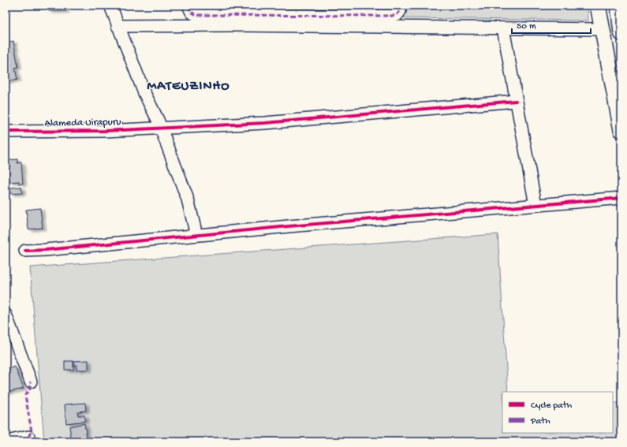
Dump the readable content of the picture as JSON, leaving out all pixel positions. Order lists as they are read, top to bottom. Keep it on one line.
{"streets":{"street":["Alameda Uirapuru"]},"districts":["MATEUZINHO"],"legend":["Cycle path","Path"],"scale_bar":"50 m"}
